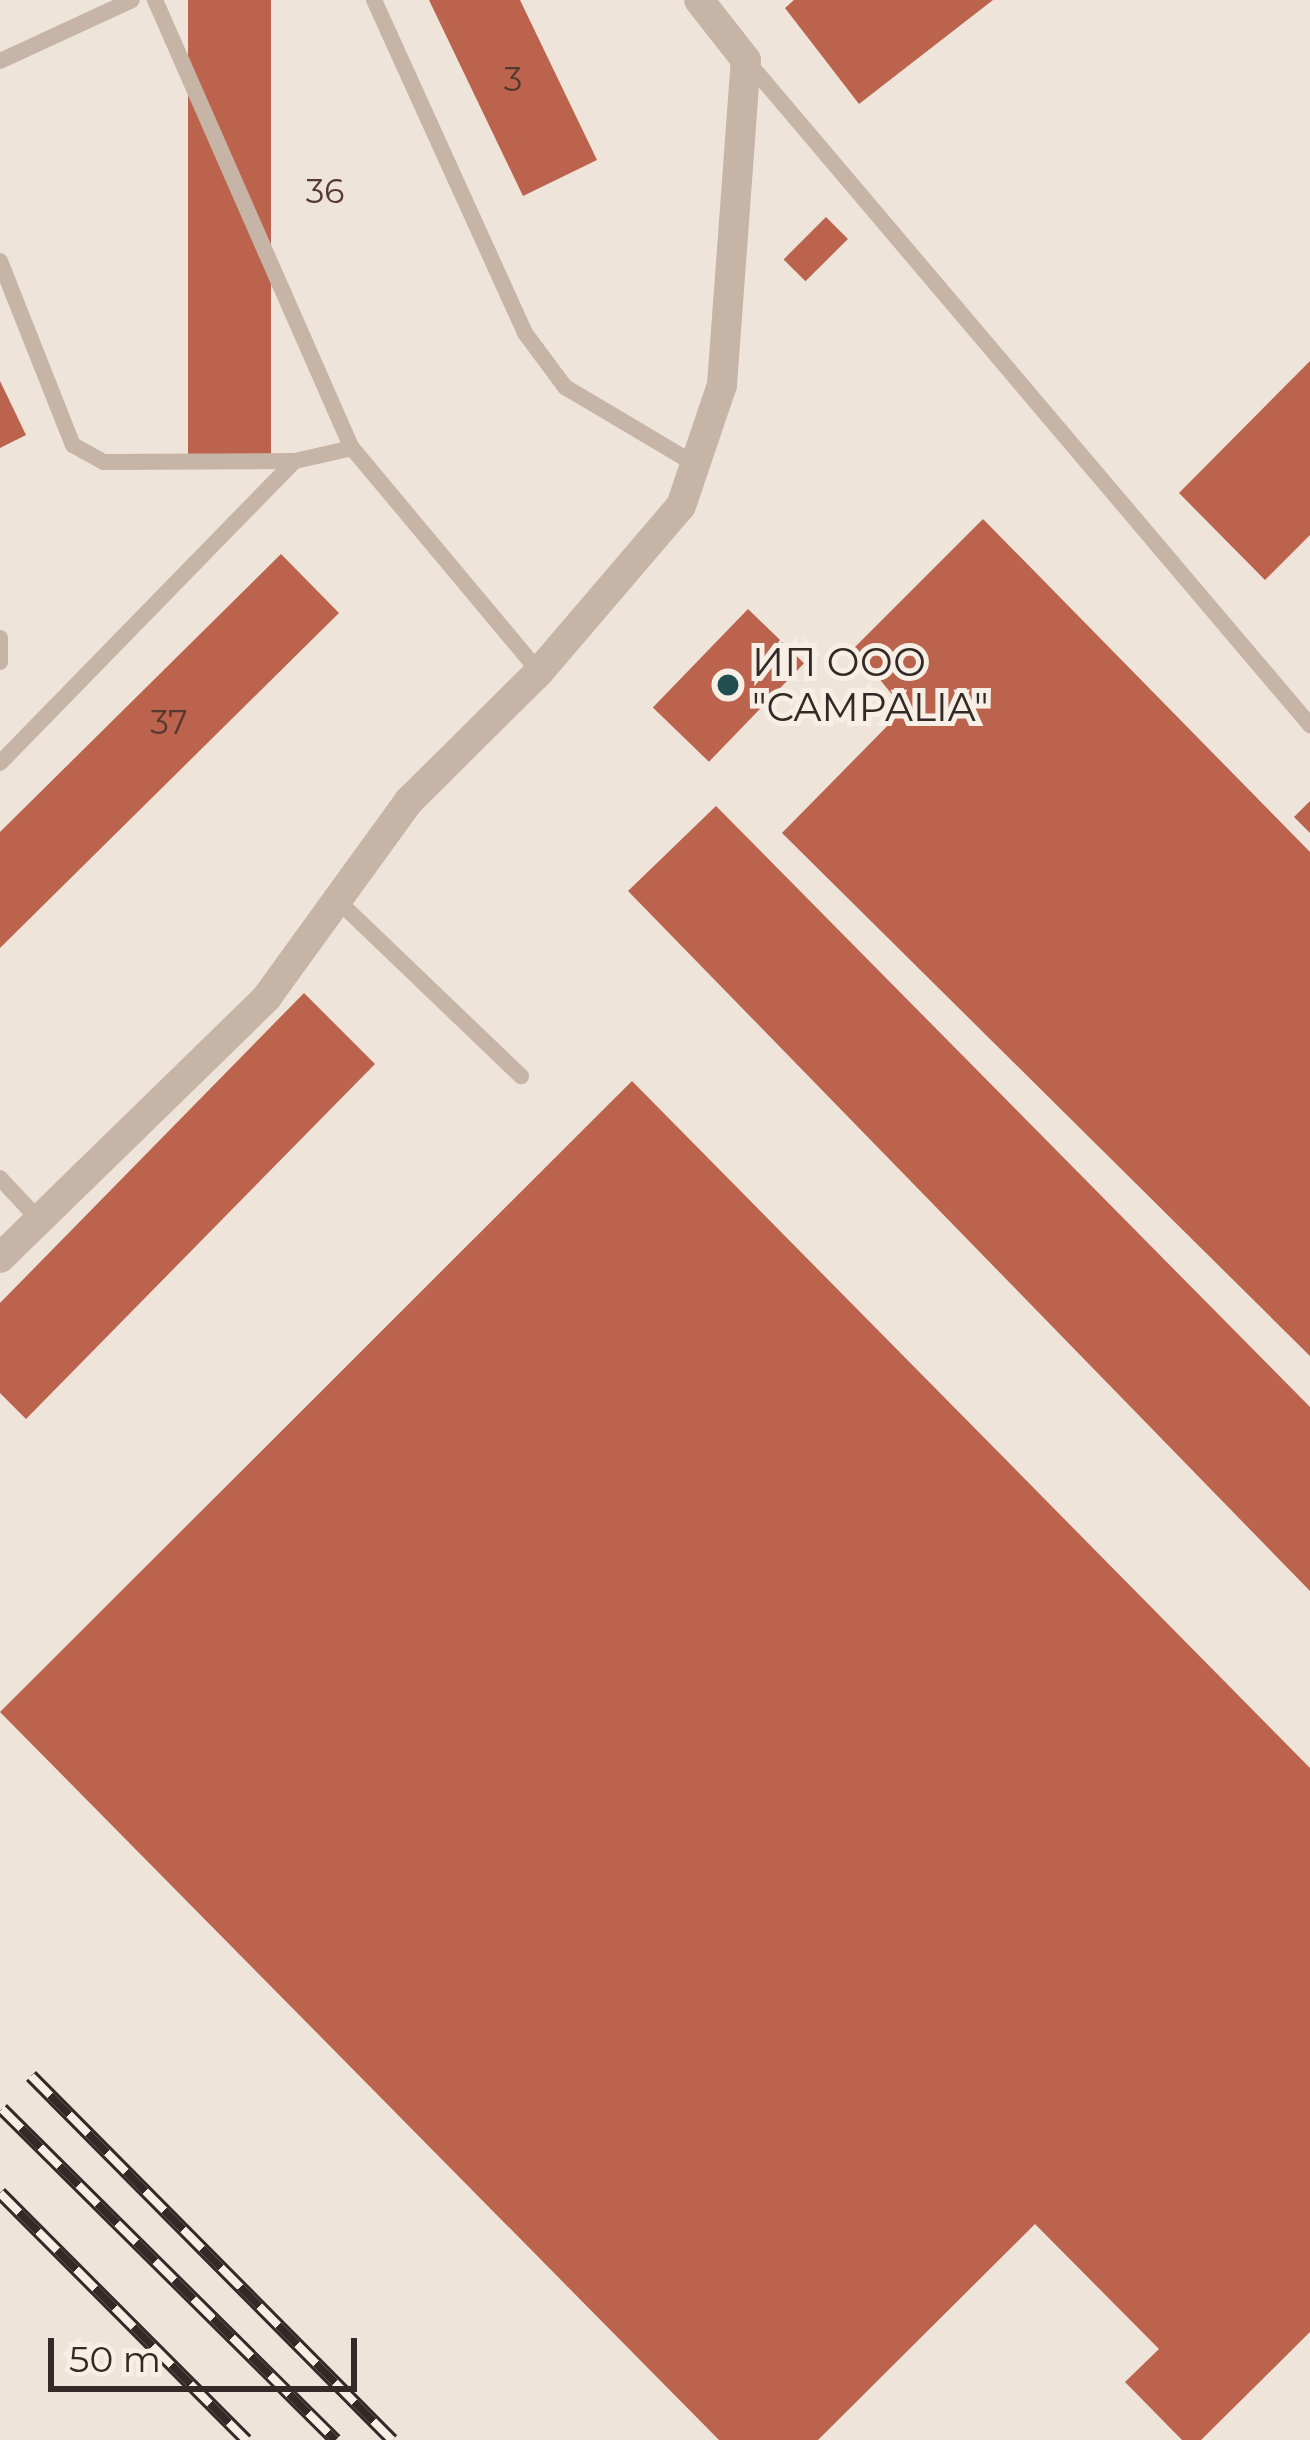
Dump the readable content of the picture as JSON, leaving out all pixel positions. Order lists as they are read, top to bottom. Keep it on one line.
{"places":["ИП ООО \"CAMPALIA\""],"house_numbers":["3","36","37"],"scale_bar":"50 m"}
